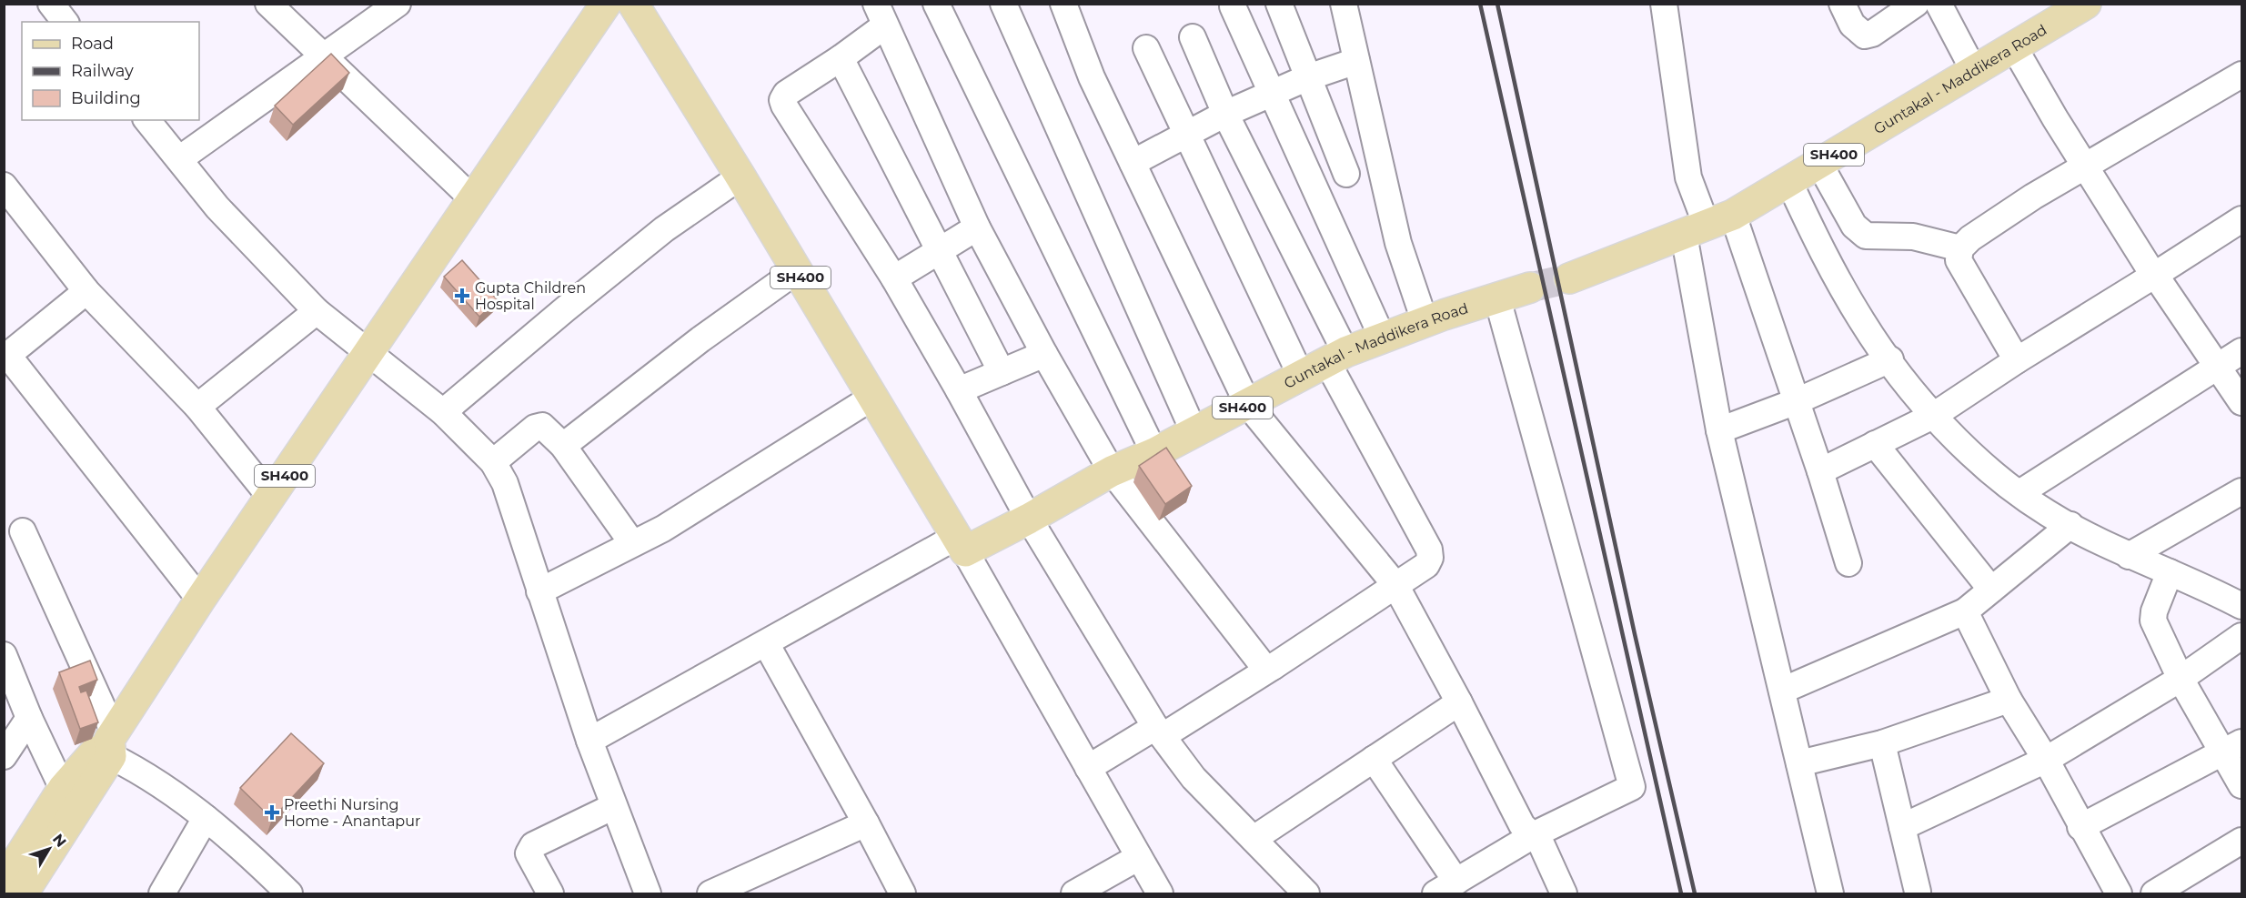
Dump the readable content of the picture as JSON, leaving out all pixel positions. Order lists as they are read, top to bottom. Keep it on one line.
{"streets":{"main road":["Guntakal - Maddikera Road","SH400"]},"crossings":[["Guntakal - Maddikera Road","SH400"]],"places":{"health":["Gupta Children Hospital","Preethi Nursing Home - Anantapur"]},"legend":["Road","Railway","Building"],"north":"top right"}
